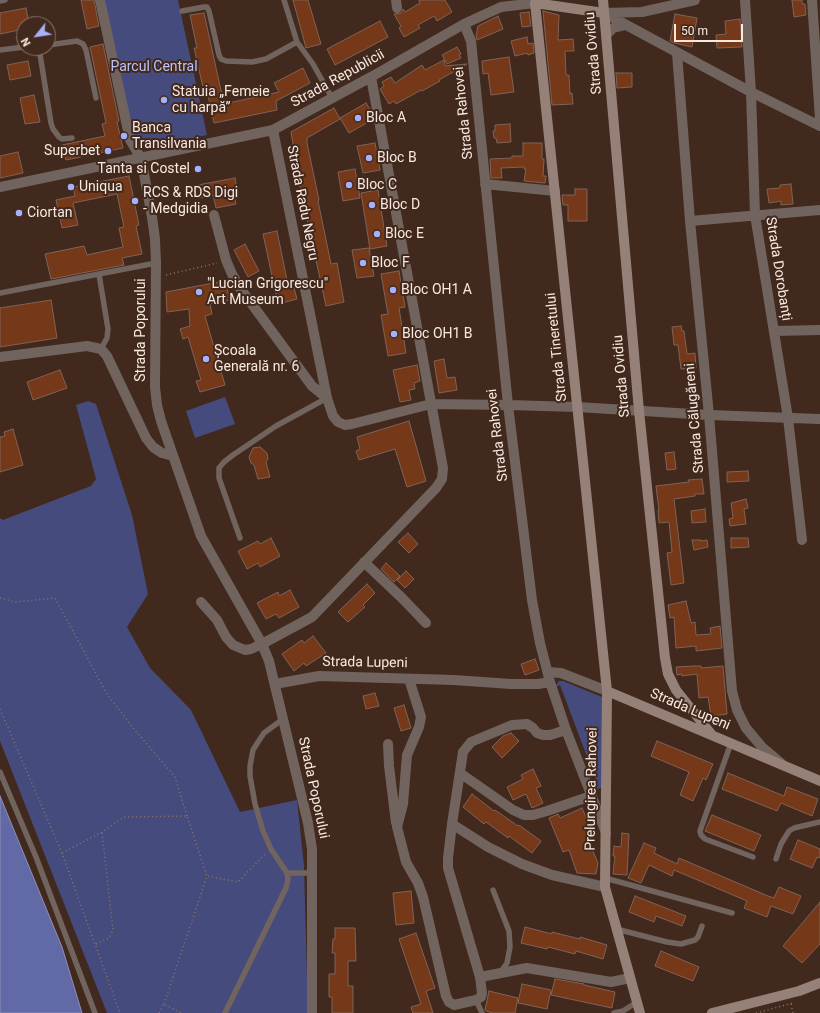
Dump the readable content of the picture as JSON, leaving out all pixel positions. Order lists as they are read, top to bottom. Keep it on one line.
{"streets":{"main road":["Strada Ovidiu","Strada Tineretului","Strada Lupeni","Prelungirea Rahovei"],"street":["Strada Republicii","Strada Rahovei","Strada Radu Negru","Strada Dorobanți","Strada Poporului","Strada Călugăreni"]},"crossings":[["Strada Ovidiu","Strada Lupeni"],["Strada Republicii","Strada Rahovei"],["Strada Republicii","Strada Radu Negru"],["Strada Republicii","Strada Poporului"],["Strada Republicii","Strada Tineretului"],["Strada Rahovei","Strada Lupeni"],["Strada Rahovei","Prelungirea Rahovei"],["Strada Poporului","Strada Lupeni"],["Strada Tineretului","Strada Lupeni"],["Strada Tineretului","Prelungirea Rahovei"],["Strada Călugăreni","Strada Lupeni"],["Strada Lupeni","Prelungirea Rahovei"]],"parks":["Parcul Central"],"places":["Statuia „Femeie cu harpă”","Bloc A","Banca Transilvania","Superbet","Bloc B","Tanta si Costel","Bloc C","Uniqua","RCS & RDS Digi - Medgidia","Bloc D","Ciortan","Bloc E","Bloc F","Bloc OH1 A","\"Lucian Grigorescu\" Art Museum","Bloc OH1 B","Școala Generală nr. 6"],"scale_bar":"50 m","north":"bottom left"}
